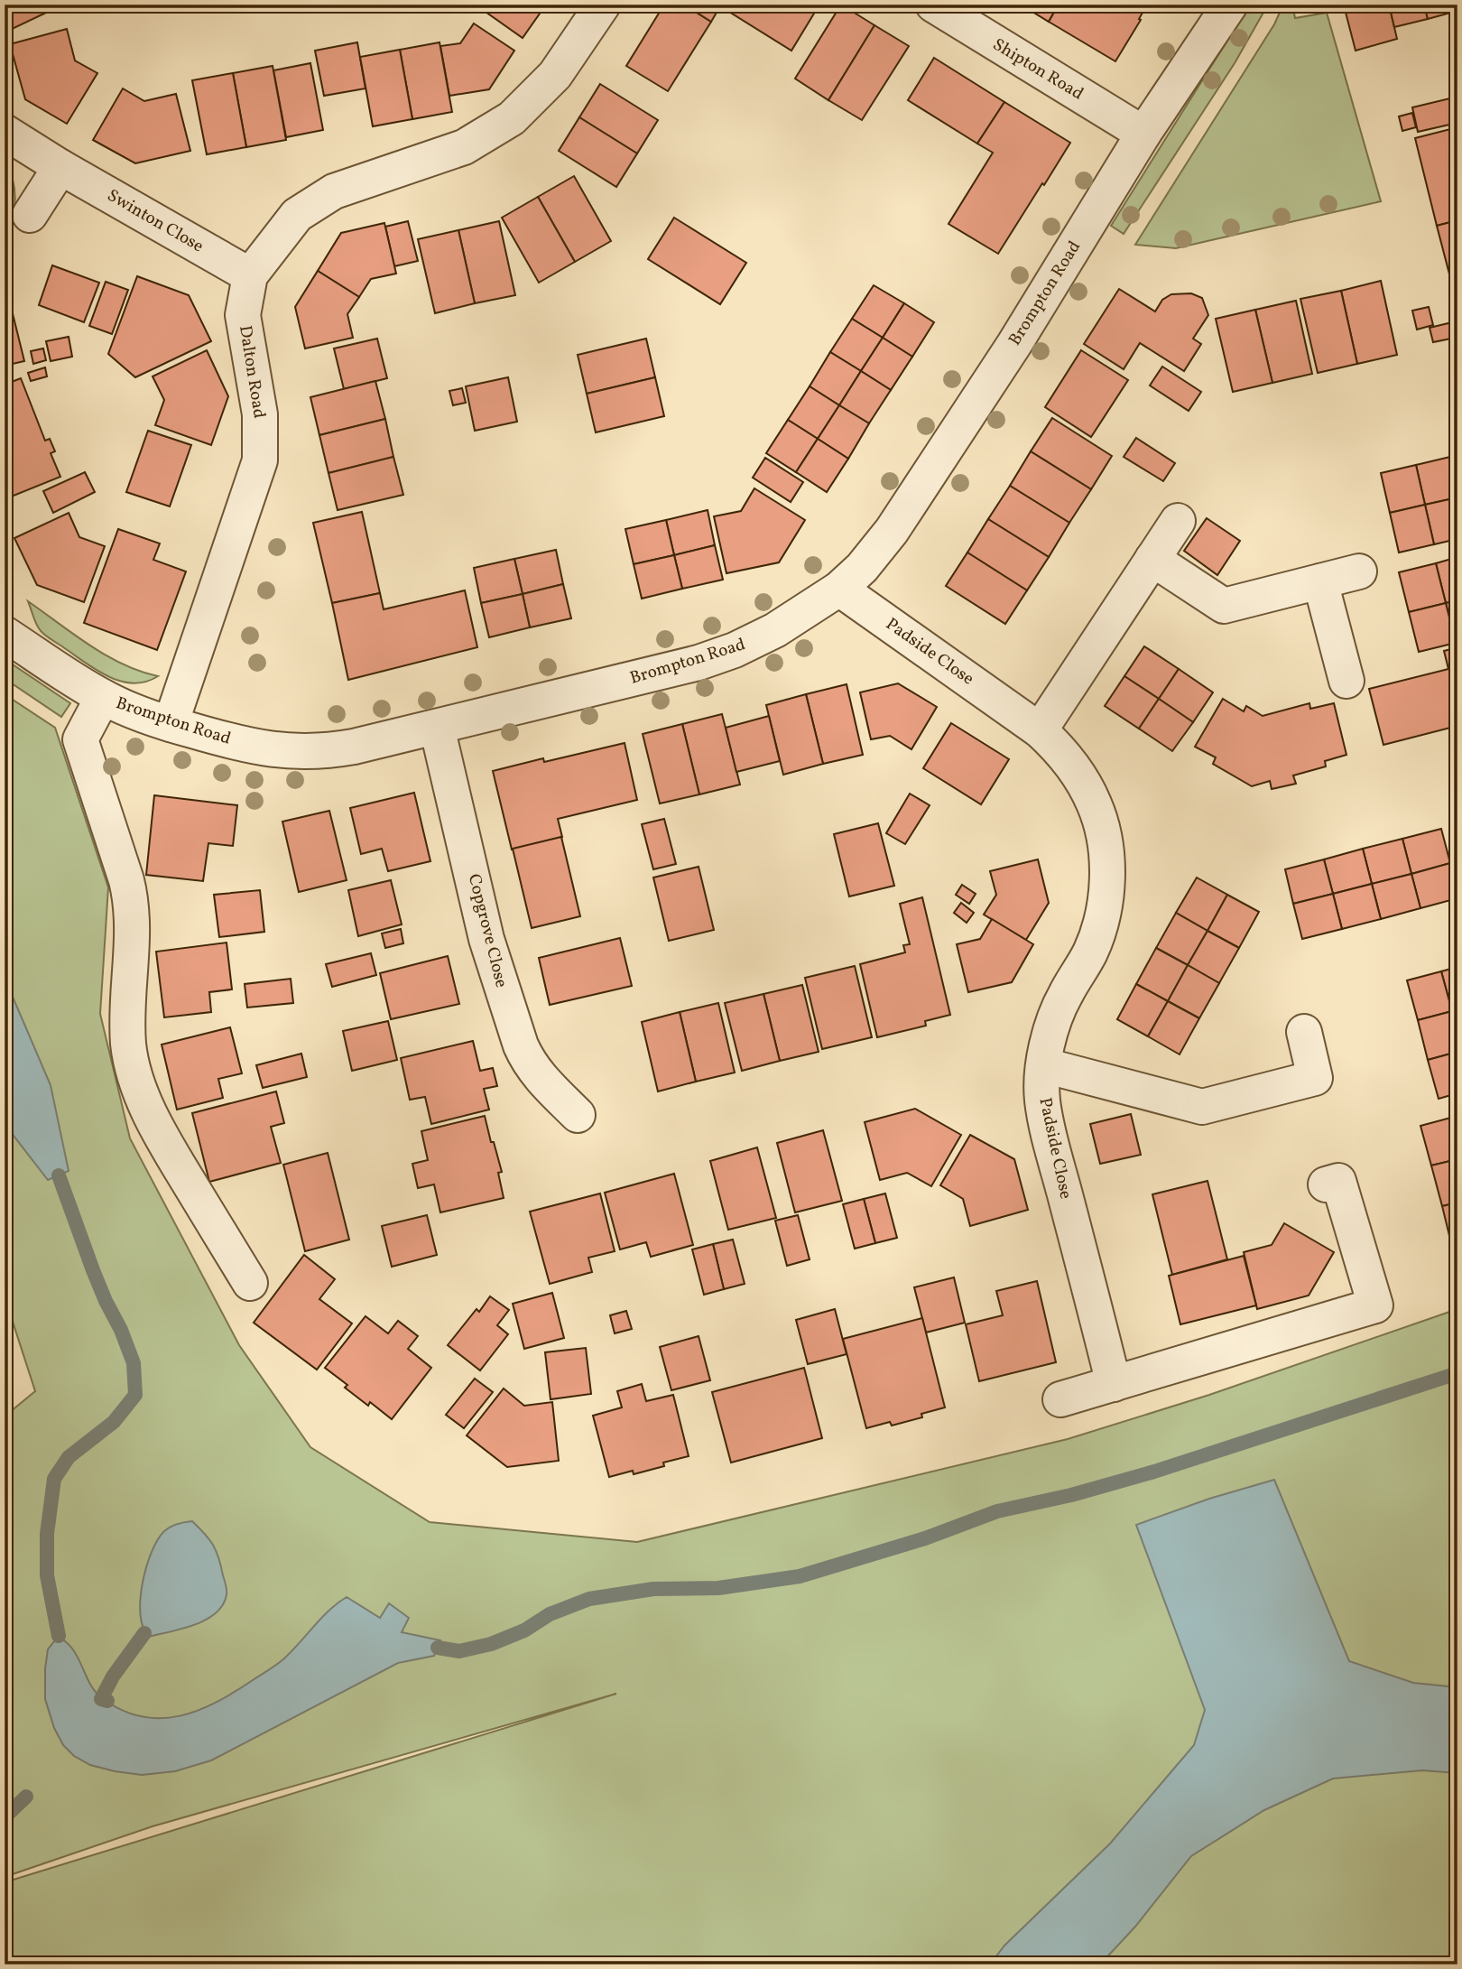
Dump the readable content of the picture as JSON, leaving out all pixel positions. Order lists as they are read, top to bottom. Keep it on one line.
{"streets":{"street":["Shipton Road","Swinton Close","Brompton Road","Dalton Road","Padside Close","Copgrove Close"]},"crossings":[["Shipton Road","Brompton Road"],["Swinton Close","Dalton Road"],["Brompton Road","Dalton Road"],["Brompton Road","Padside Close"],["Brompton Road","Copgrove Close"]]}
